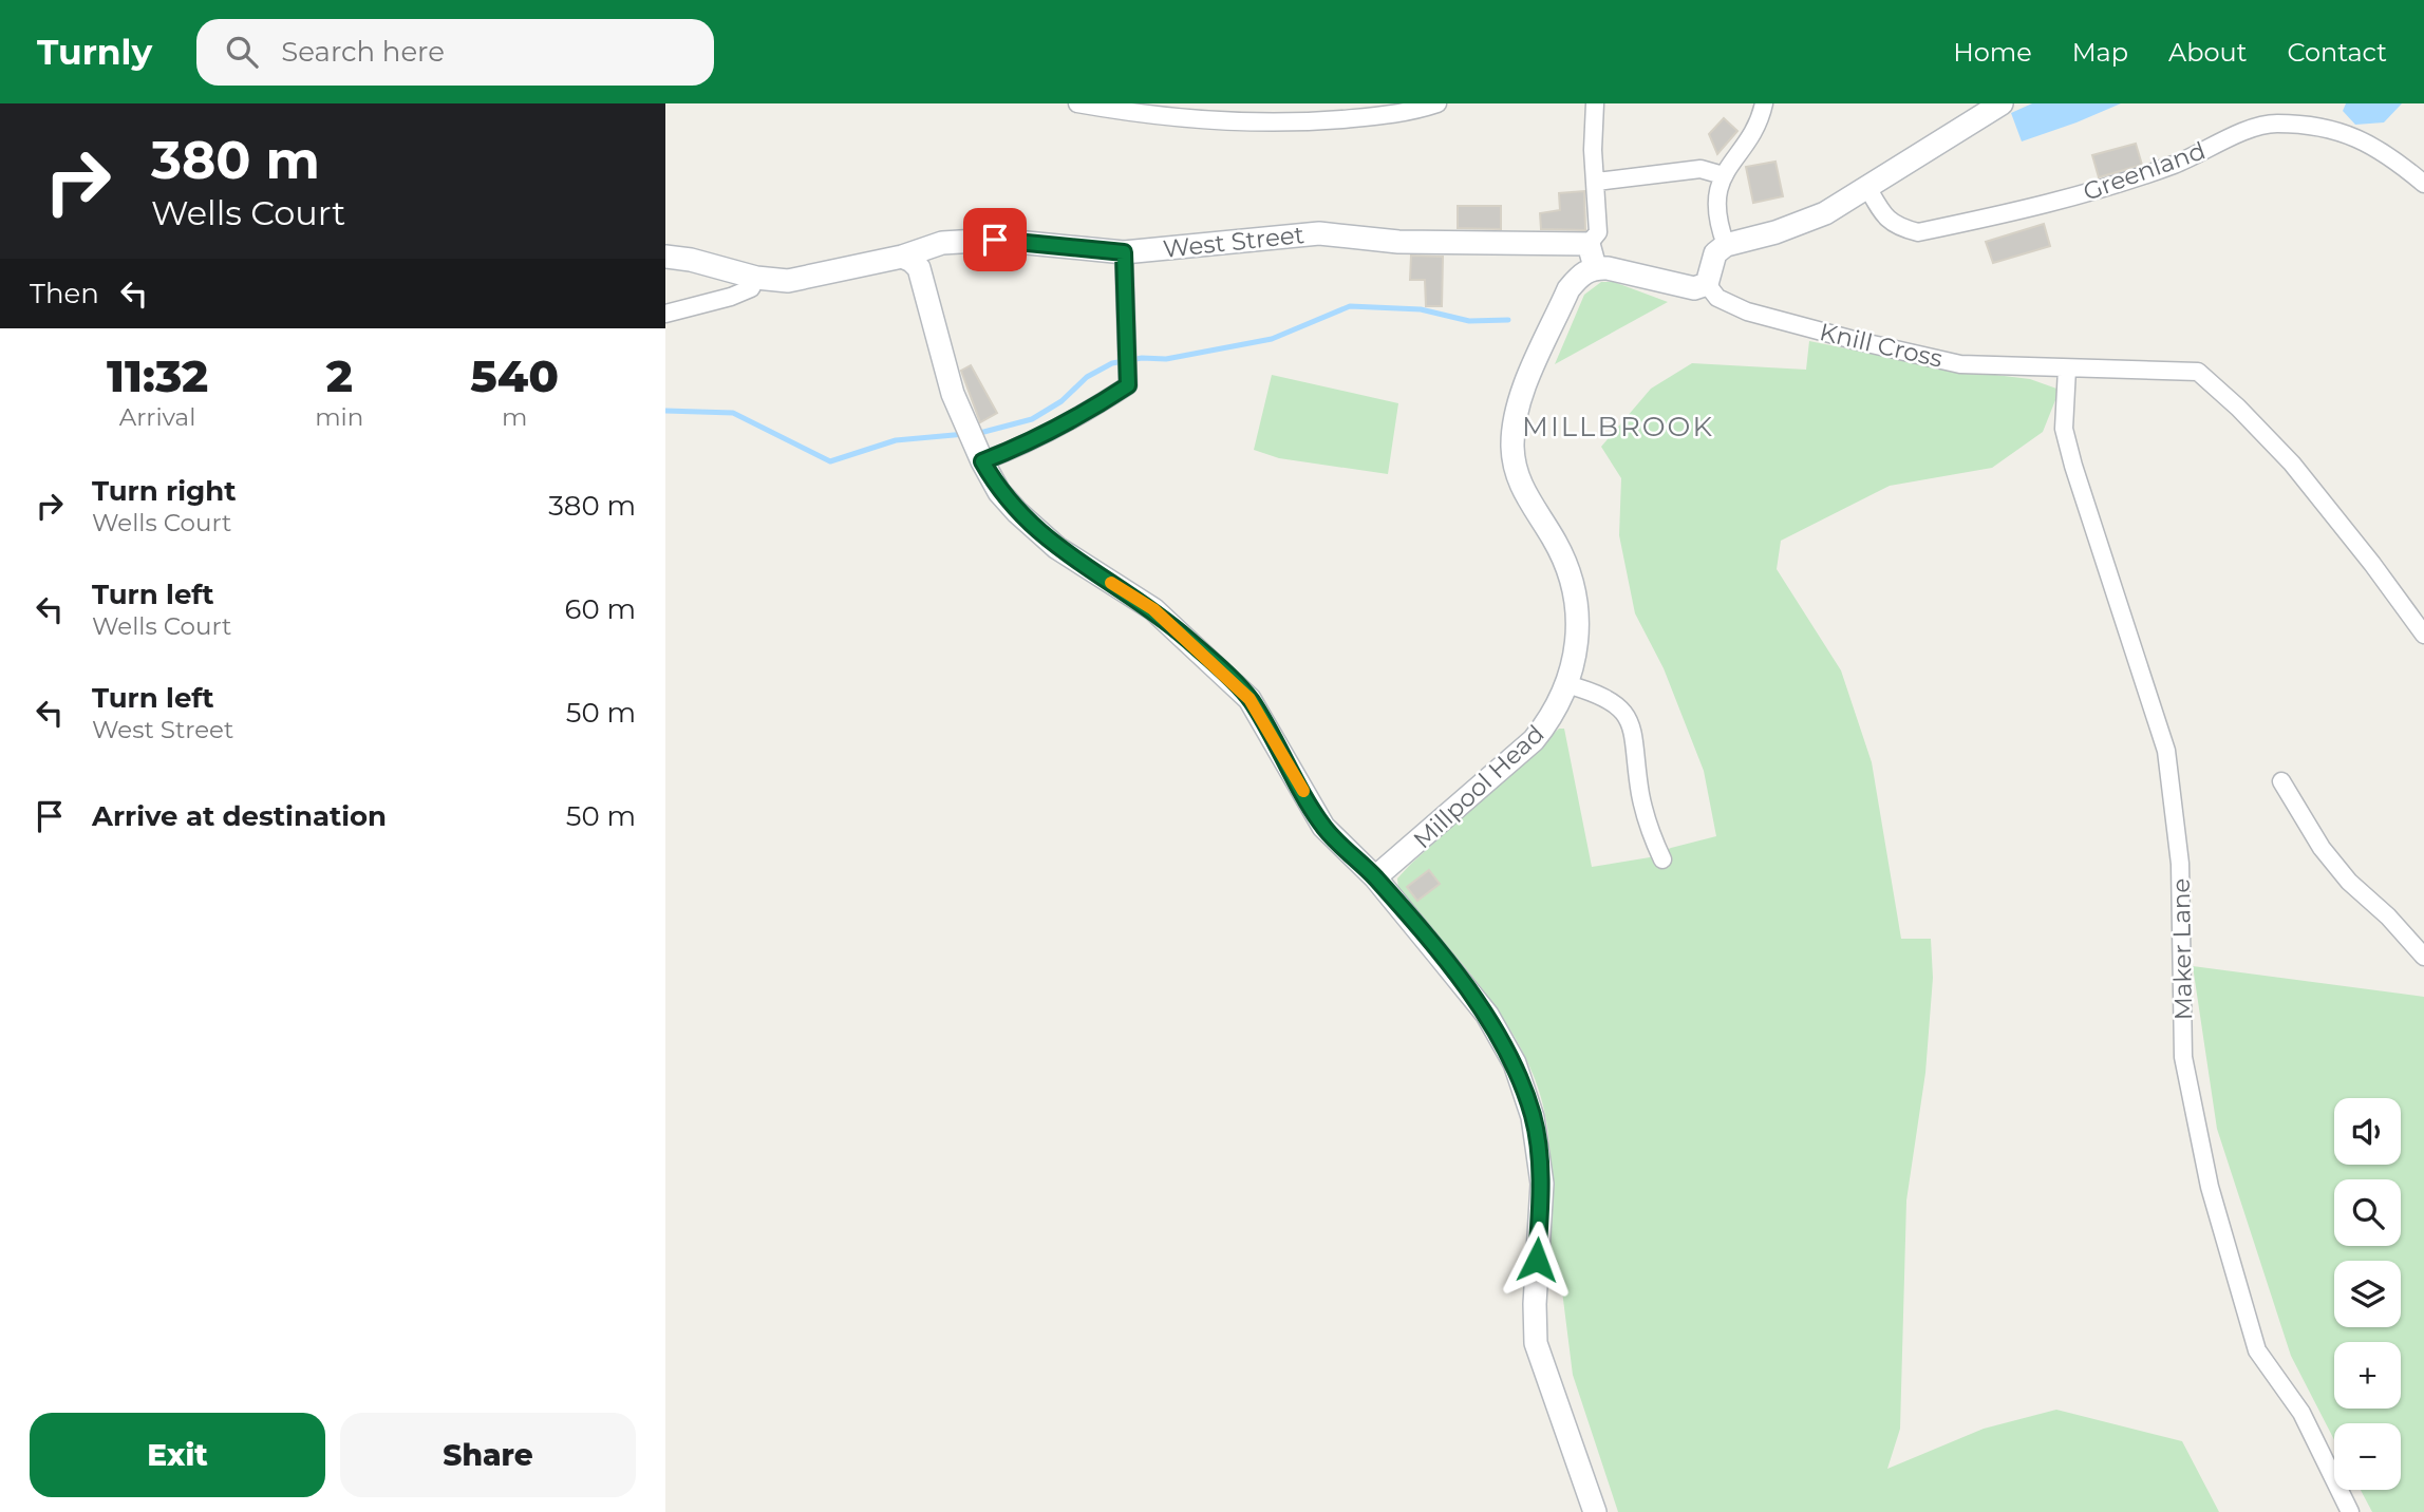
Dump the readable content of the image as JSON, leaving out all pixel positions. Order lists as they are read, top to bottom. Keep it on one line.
{"streets":{"street":["Greenland","West Street","Knill Cross","Millpool Head","Maker Lane"]},"crossings":[["Knill Cross","Maker Lane"]],"districts":["MILLBROOK"],"page":{"header":"Turnly","search":"Search here","nav":["Home","Map","About","Contact"],"turn":["380 m","Wells Court"],"then":"Then","eta":["11:32","Arrival","2","min","540","m"],"list":[{"name":"Turn right","note":"Wells Court","value":"380 m"},{"name":"Turn left","note":"Wells Court","value":"60 m"},{"name":"Turn left","note":"West Street","value":"50 m"},{"name":"Arrive at destination","value":"50 m"}],"map_buttons":["+","−"],"buttons":["Exit","Share"]}}
